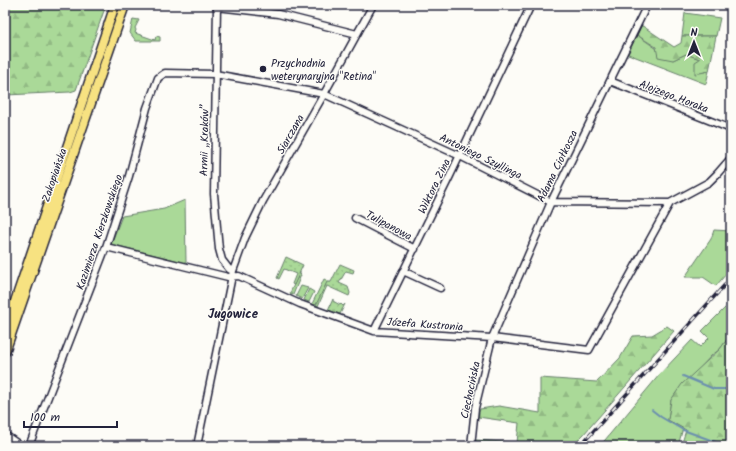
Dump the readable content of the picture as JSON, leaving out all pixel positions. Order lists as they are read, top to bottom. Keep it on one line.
{"streets":{"main road":["Zakopiańska"],"street":["Alojzego Horaka","Siarczana","Armii „Kraków”","Antoniego Szyllinga","Adama Ciołkosza","Wiktora Zina","Tulipanowa","Kazimierza Kierzkowskiego","Józefa Kustronia","Ciechocińska"]},"crossings":[["Alojzego Horaka","Adama Ciołkosza"],["Siarczana","Armii „Kraków”"],["Siarczana","Antoniego Szyllinga"],["Siarczana","Józefa Kustronia"],["Armii „Kraków”","Antoniego Szyllinga"],["Armii „Kraków”","Kazimierza Kierzkowskiego"],["Armii „Kraków”","Józefa Kustronia"],["Antoniego Szyllinga","Adama Ciołkosza"],["Antoniego Szyllinga","Wiktora Zina"],["Antoniego Szyllinga","Kazimierza Kierzkowskiego"],["Antoniego Szyllinga","Józefa Kustronia"],["Adama Ciołkosza","Józefa Kustronia"],["Adama Ciołkosza","Ciechocińska"],["Wiktora Zina","Tulipanowa"],["Wiktora Zina","Józefa Kustronia"],["Kazimierza Kierzkowskiego","Józefa Kustronia"],["Józefa Kustronia","Ciechocińska"]],"districts":["Jugowice"],"places":["Przychodnia weterynaryjna \"Retina\""],"scale_bar":"100 m","north":"top"}
